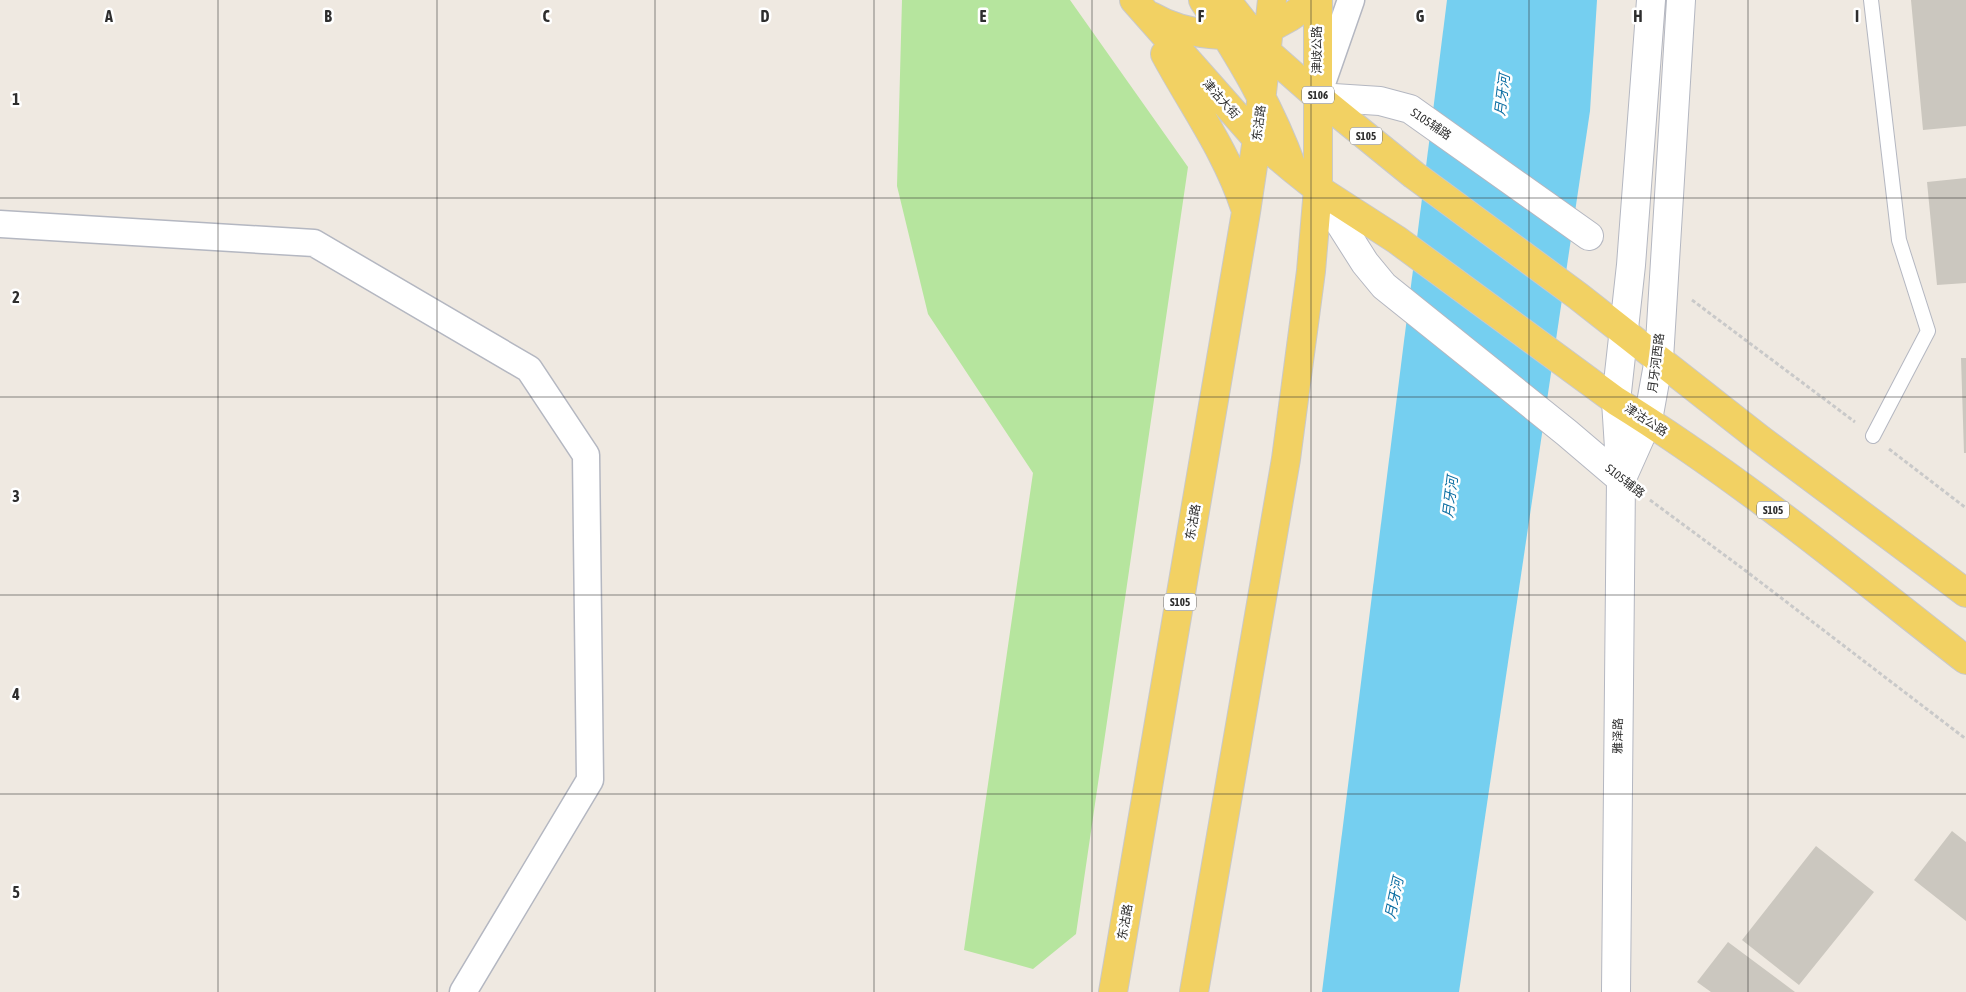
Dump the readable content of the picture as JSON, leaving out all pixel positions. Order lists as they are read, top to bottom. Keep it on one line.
{"streets":{"main road":["津歧公路","S106","津沽大街","东沽路","S105","津沽公路"],"street":["S105辅路","月牙河西路","雅泽路"]},"crossings":[["津歧公路","津沽大街"],["津歧公路","S105辅路"],["津歧公路","S105"],["津歧公路","津沽公路"],["津沽大街","东沽路"],["津沽大街","S105辅路"],["津沽大街","津沽公路"],["东沽路","S105"],["S105辅路","S105"],["S105辅路","月牙河西路"],["S105辅路","津沽公路"],["S105辅路","雅泽路"],["月牙河西路","津沽公路"],["月牙河西路","雅泽路"]],"water":["月牙河"],"grid":{"columns":["A","B","C","D","E","F","G","H","I"],"rows":["1","2","3","4","5"]}}
